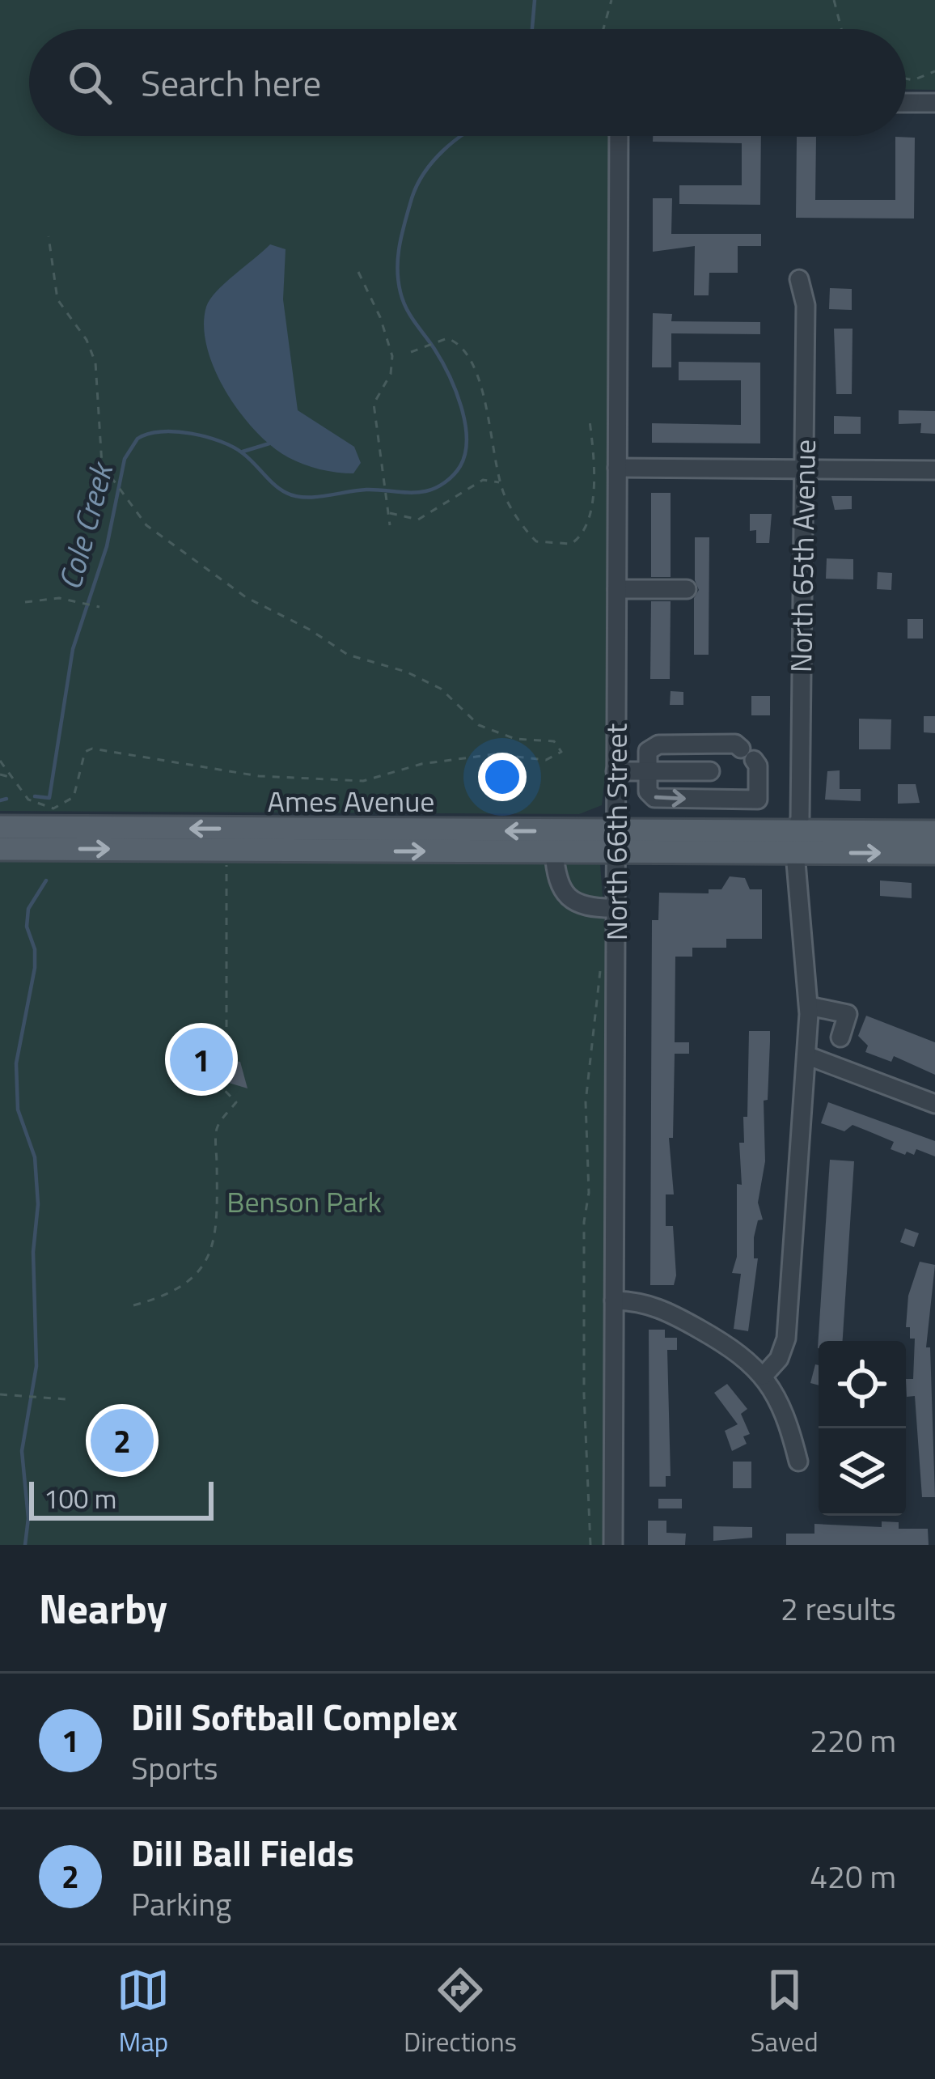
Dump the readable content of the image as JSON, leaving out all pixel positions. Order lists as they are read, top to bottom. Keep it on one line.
{"streets":{"main road":["Ames Avenue"],"street":["North 65th Avenue","North 66th Street"]},"crossings":[["North 65th Avenue","Ames Avenue"],["Ames Avenue","North 66th Street"]],"water":["Cole Creek"],"parks":["Benson Park"],"scale_bar":"100 m","page":{"search":"Search here","pins":["1","2"],"scale":"100 m","heading":["Nearby","2 results"],"list":[{"mark":"1","name":"Dill Softball Complex","note":"Sports","value":"220 m"},{"mark":"2","name":"Dill Ball Fields","note":"Parking","value":"420 m"}],"nav":["Map","Directions","Saved"]}}
